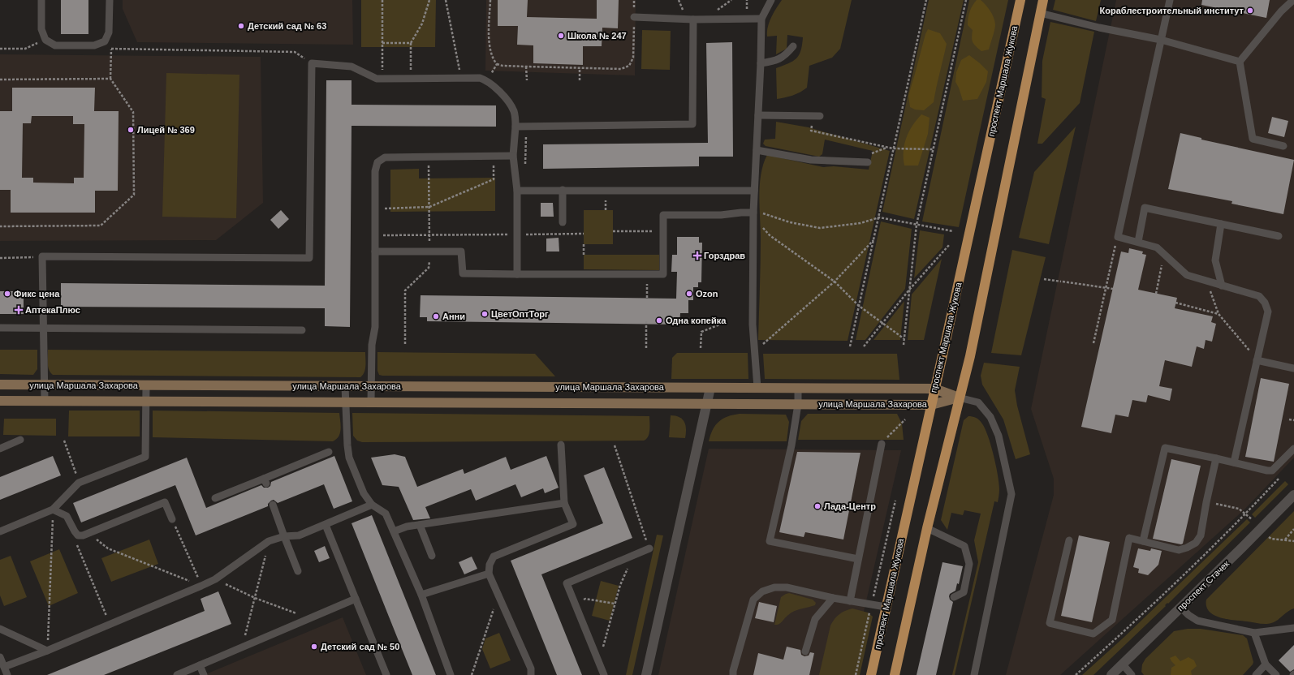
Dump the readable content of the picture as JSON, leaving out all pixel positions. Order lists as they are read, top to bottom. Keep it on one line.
{"streets":{"main road":["проспект Маршала Жукова"],"street":["улица Маршала Захарова","проспект Стачек"]},"crossings":[["проспект Маршала Жукова","улица Маршала Захарова"]],"places":{"other":["Кораблестроительный институт","Детский сад № 63","Школа № 247","Лицей № 369","Фикс цена","Ozon","ЦветОптТорг","Анни","Одна копейка","Лада-Центр","Детский сад № 50"],"health":["Горздрав","АптекаПлюс"]}}
